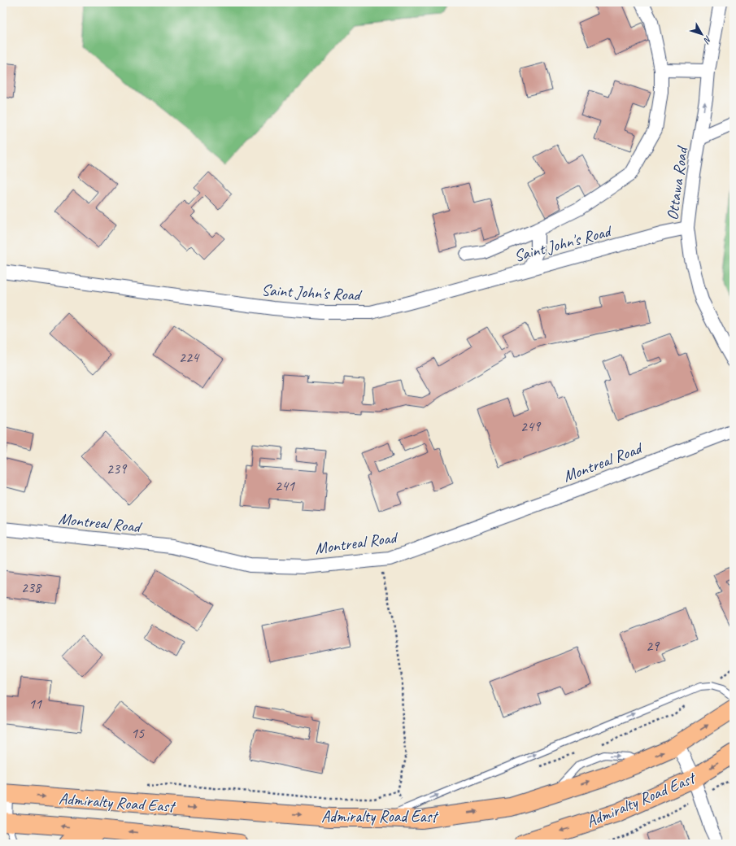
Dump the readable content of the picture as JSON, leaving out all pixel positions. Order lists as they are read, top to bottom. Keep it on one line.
{"streets":{"main road":["Admiralty Road East"],"street":["Ottawa Road","Saint John's Road","Montreal Road"]},"crossings":[["Ottawa Road","Saint John's Road"]],"house_numbers":["224","249","239","241","238","29","11","15"],"north":"bottom right"}
